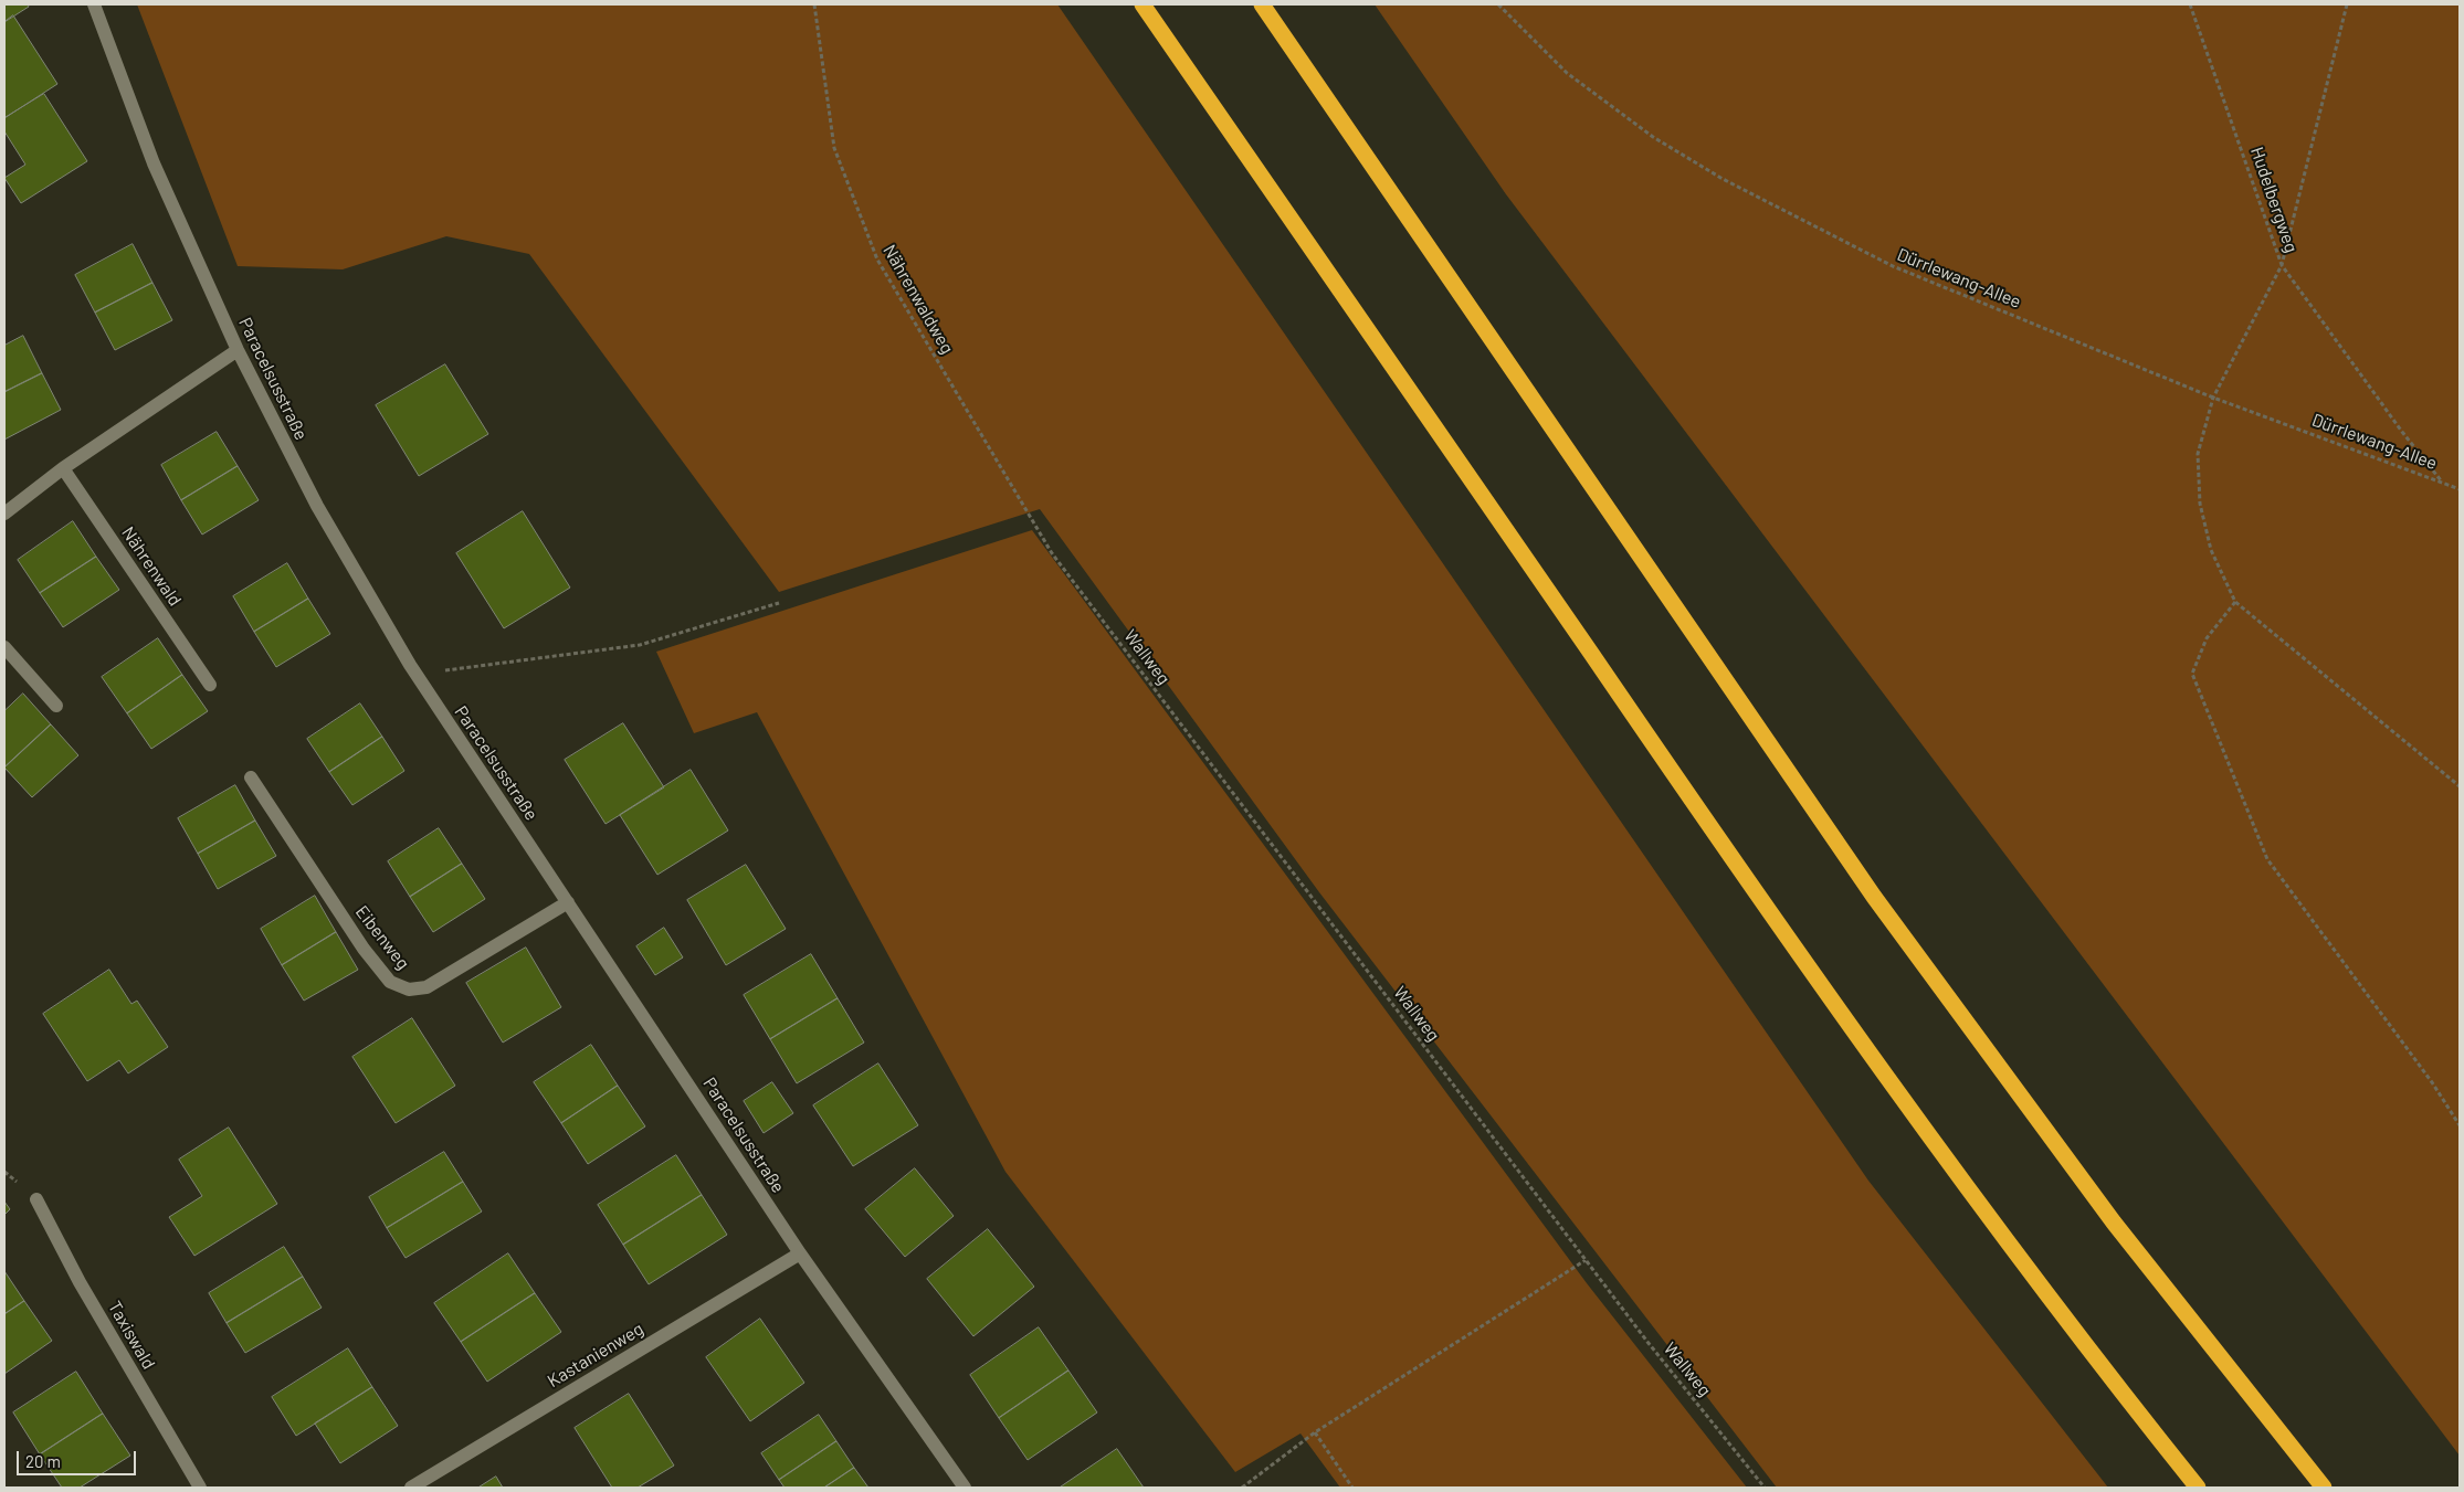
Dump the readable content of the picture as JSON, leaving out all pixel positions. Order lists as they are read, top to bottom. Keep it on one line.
{"streets":{"street":["Paracelsusstraße","Nährenwald","Eibenweg","Taxiswald","Kastanienweg"],"path":["Hudelbergweg","Dürrlewang-Allee","Nährenwaldweg","Wallweg"]},"crossings":[["Hudelbergweg","Dürrlewang-Allee"],["Nährenwaldweg","Wallweg"],["Paracelsusstraße","Eibenweg"],["Paracelsusstraße","Kastanienweg"]],"scale_bar":"20 m"}
